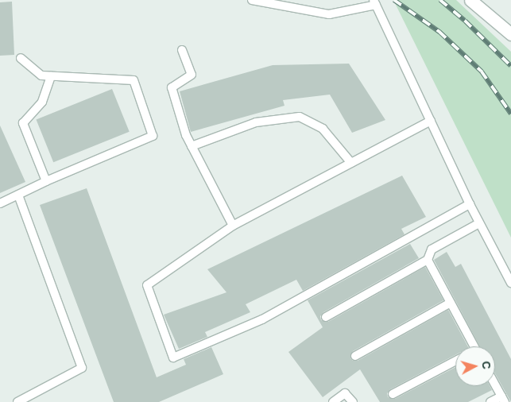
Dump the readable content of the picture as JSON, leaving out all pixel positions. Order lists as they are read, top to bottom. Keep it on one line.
{"north":"right"}
